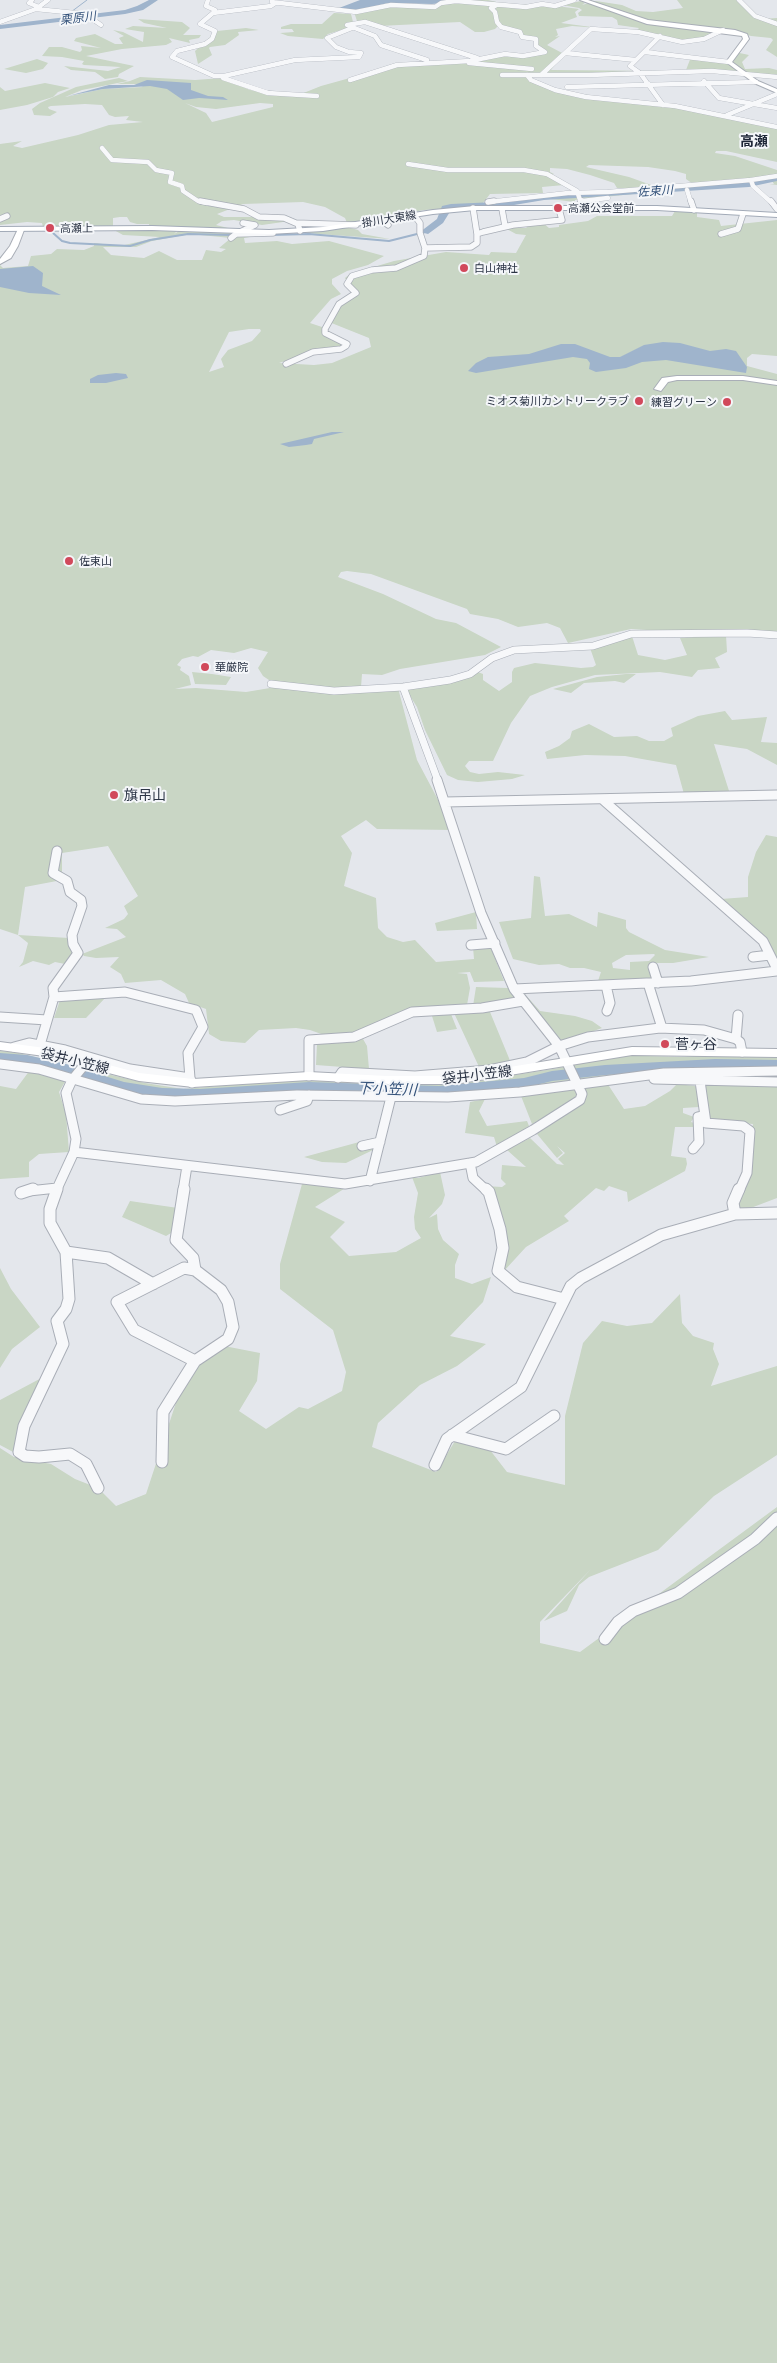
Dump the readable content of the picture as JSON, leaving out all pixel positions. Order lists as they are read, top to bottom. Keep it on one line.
{"streets":{"main road":["掛川大東線","袋井小笠線"]},"districts":["高瀬"],"water":["栗原川","佐束川","下小笠川"],"places":["高瀬公会堂前","高瀬上","白山神社","ミオス菊川カントリークラブ","練習グリーン","佐束山","華厳院","旗吊山","菅ヶ谷"]}
